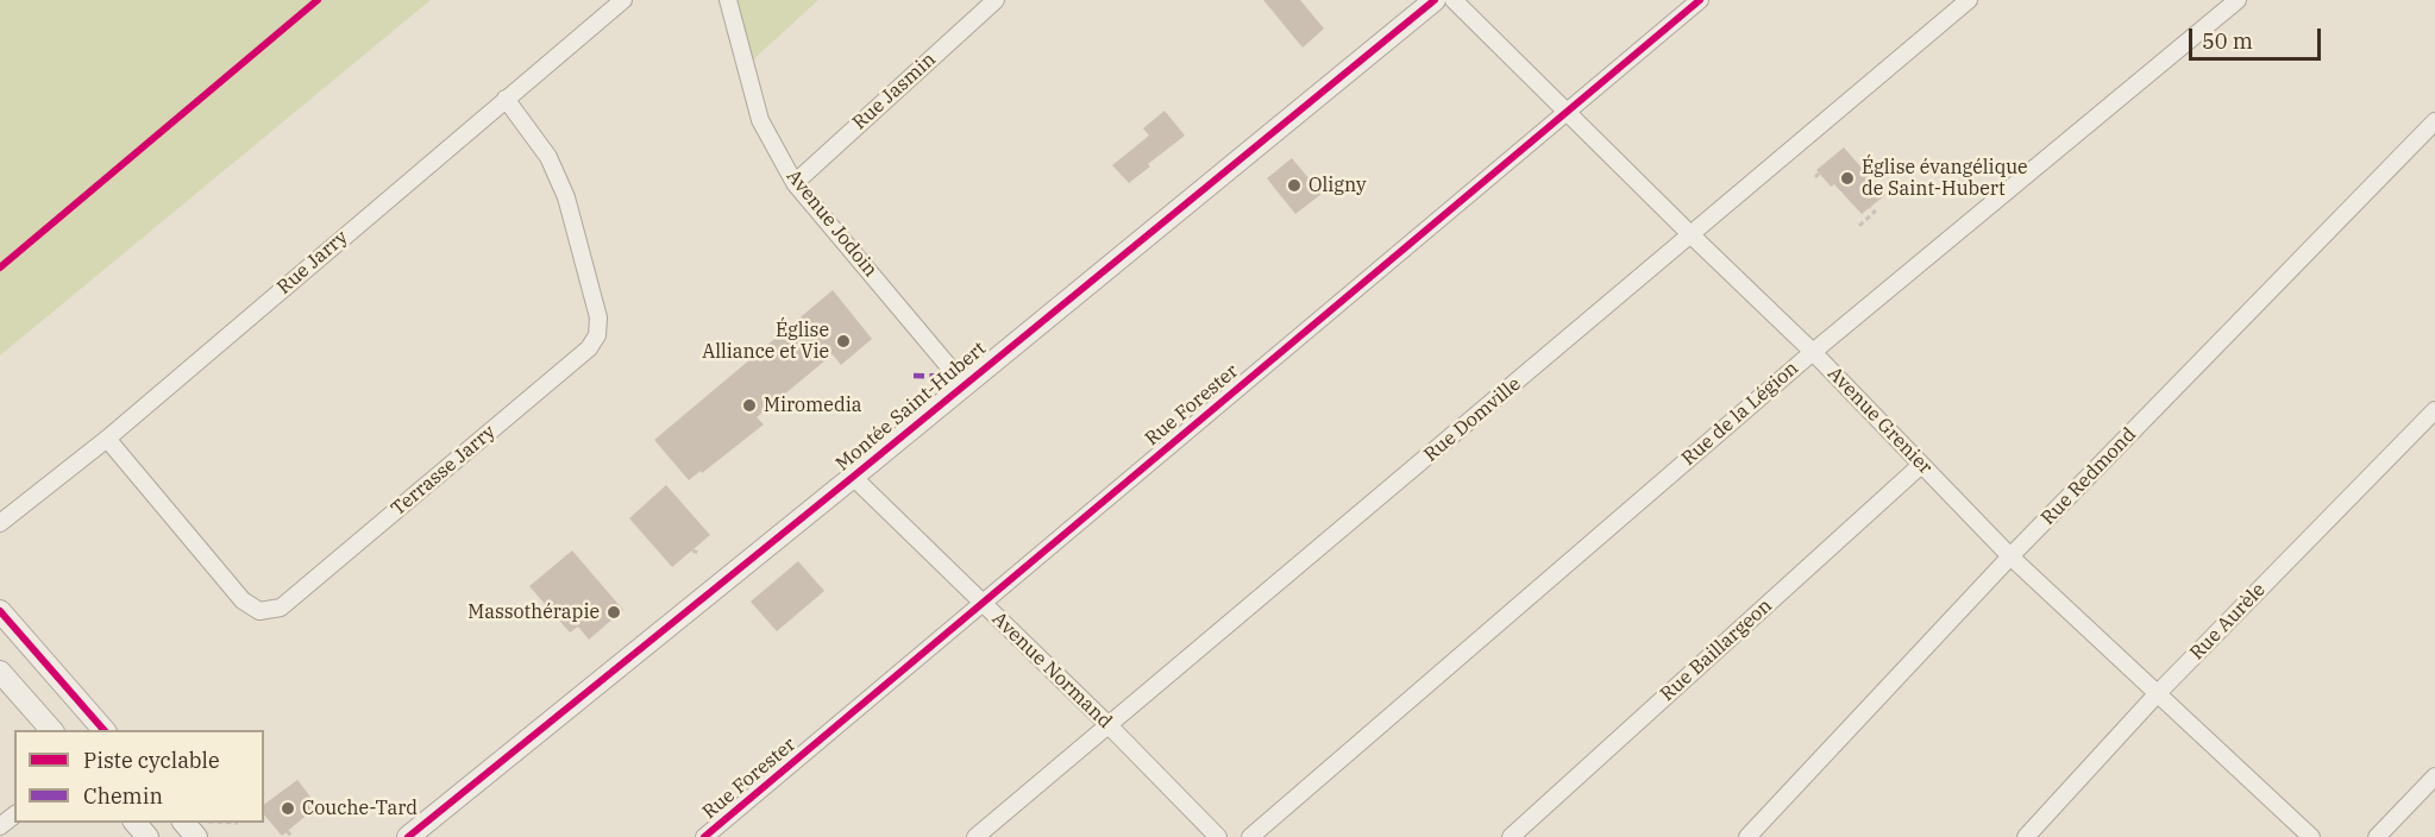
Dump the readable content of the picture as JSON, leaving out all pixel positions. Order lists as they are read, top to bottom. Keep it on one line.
{"streets":{"street":["Rue Jasmin","Avenue Jodoin","Rue Jarry","Rue Forester","Montée Saint-Hubert","Rue de la Légion","Rue Domville","Avenue Grenier","Terrasse Jarry","Rue Redmond","Rue Aurèle","Rue Baillargeon","Avenue Normand"]},"crossings":[["Rue Jasmin","Avenue Jodoin"],["Avenue Jodoin","Montée Saint-Hubert"],["Rue Jarry","Terrasse Jarry"],["Rue Forester","Avenue Grenier"],["Rue Forester","Avenue Normand"],["Montée Saint-Hubert","Avenue Normand"],["Rue de la Légion","Avenue Grenier"],["Rue Domville","Avenue Grenier"],["Rue Domville","Avenue Normand"],["Avenue Grenier","Rue Redmond"],["Avenue Grenier","Rue Aurèle"],["Avenue Grenier","Rue Baillargeon"]],"places":["Église évangélique de Saint-Hubert","Oligny","Église Alliance et Vie","Miromedia","Massothérapie","Couche-Tard"],"legend":["Piste cyclable","Chemin"],"scale_bar":"50 m"}
